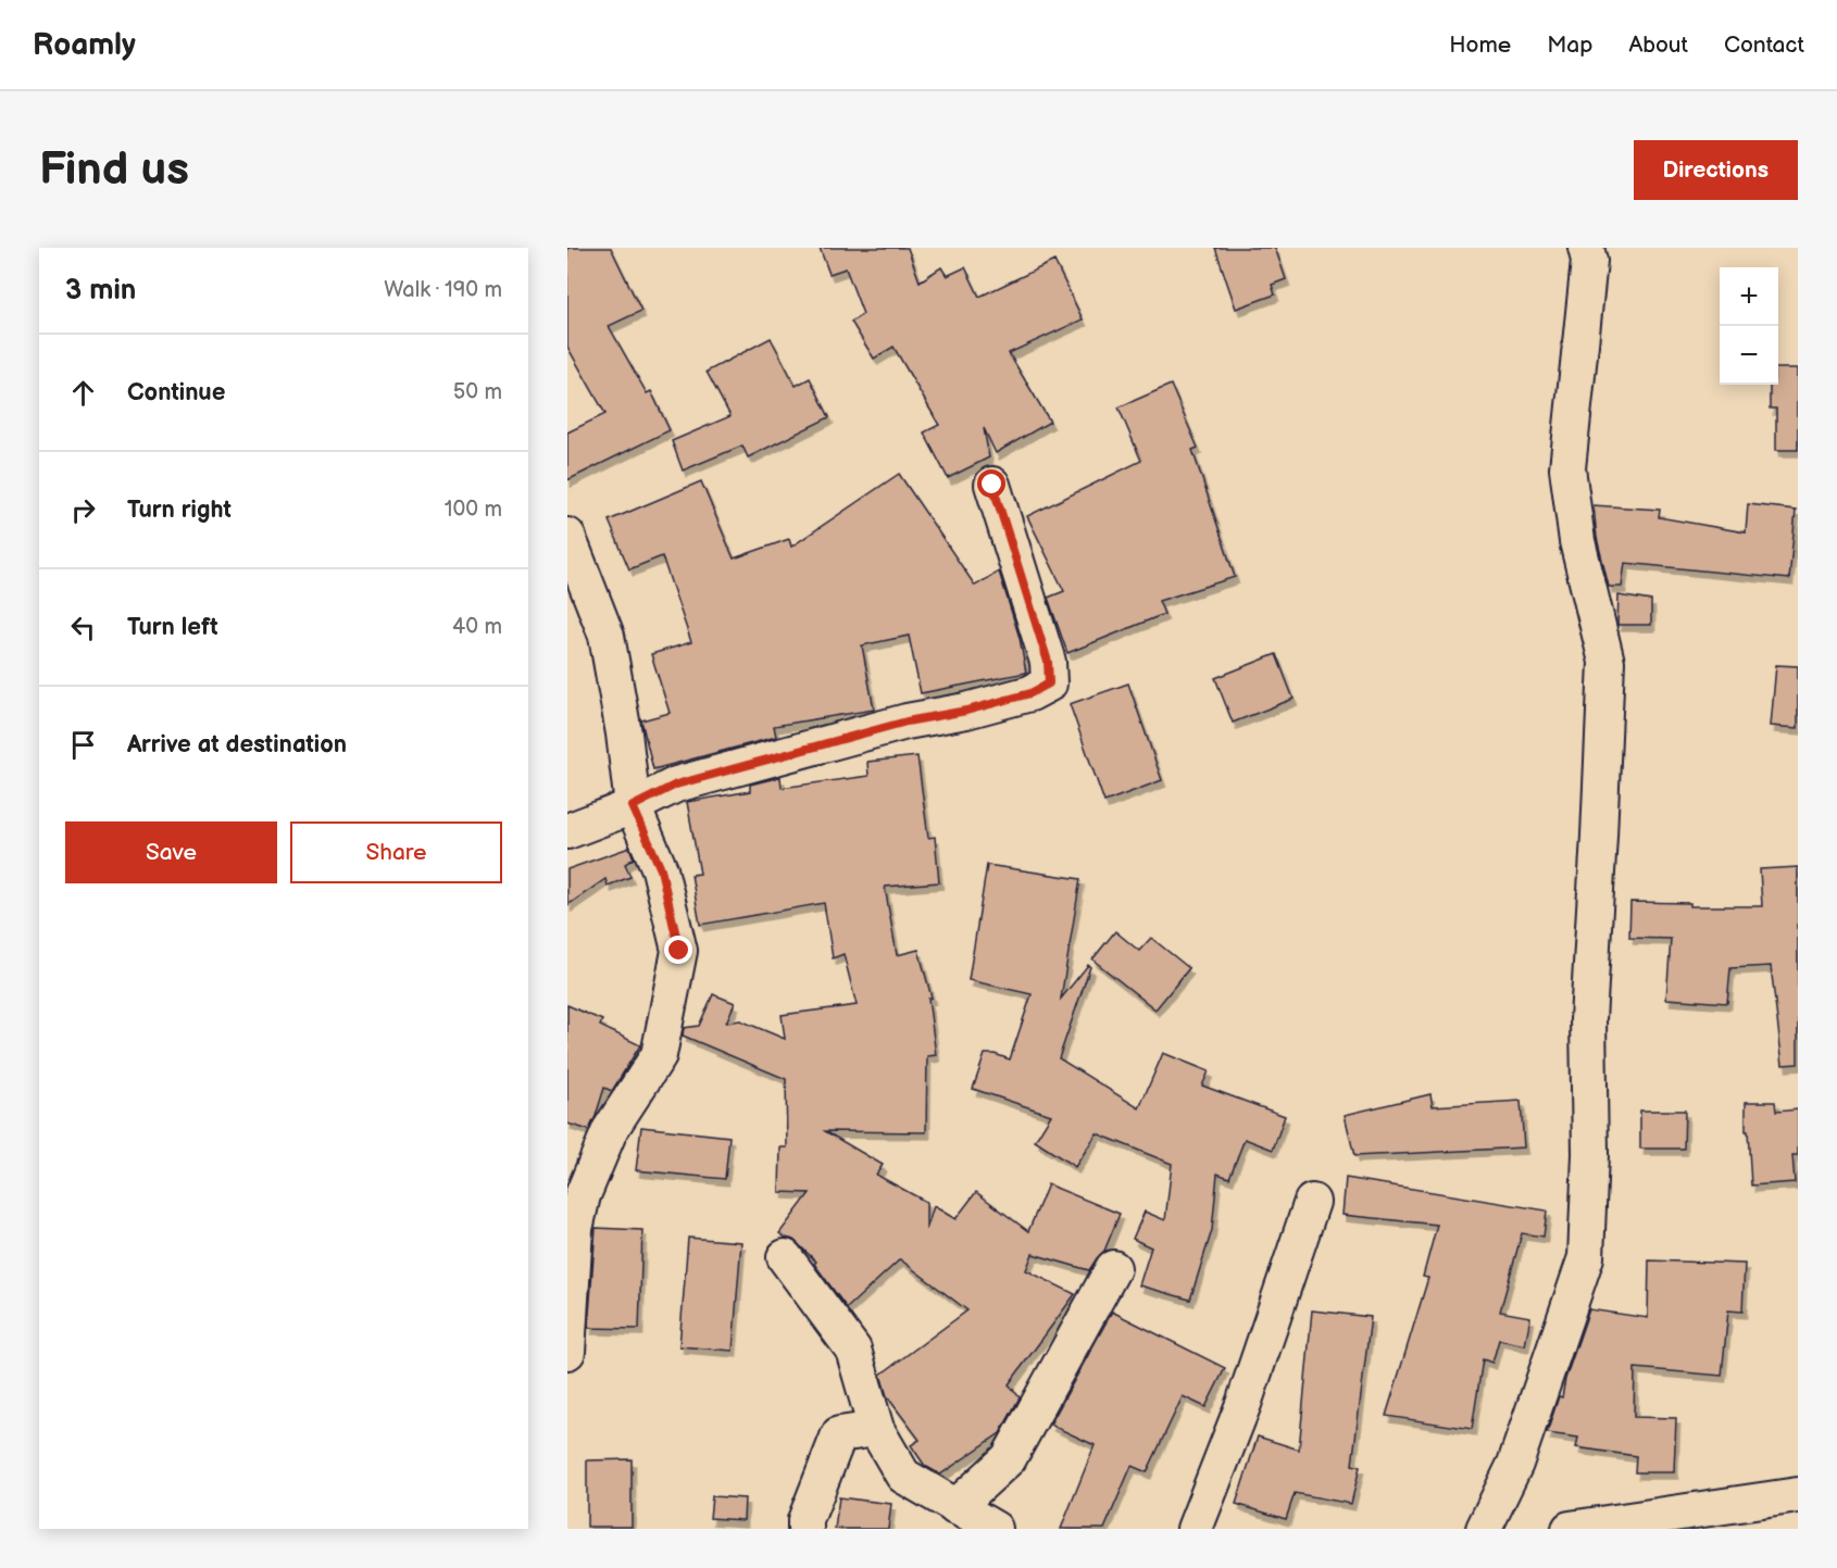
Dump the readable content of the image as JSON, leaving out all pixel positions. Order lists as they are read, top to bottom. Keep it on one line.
{"page":{"header":"Roamly","nav":["Home","Map","About","Contact"],"buttons":["Directions",["Save","Share"]],"title":"Find us","heading":["3 min","Walk · 190 m"],"map_buttons":["+","−"],"list":[["Continue","50 m"],["Turn right","100 m"],["Turn left","40 m"],"Arrive at destination"]}}
